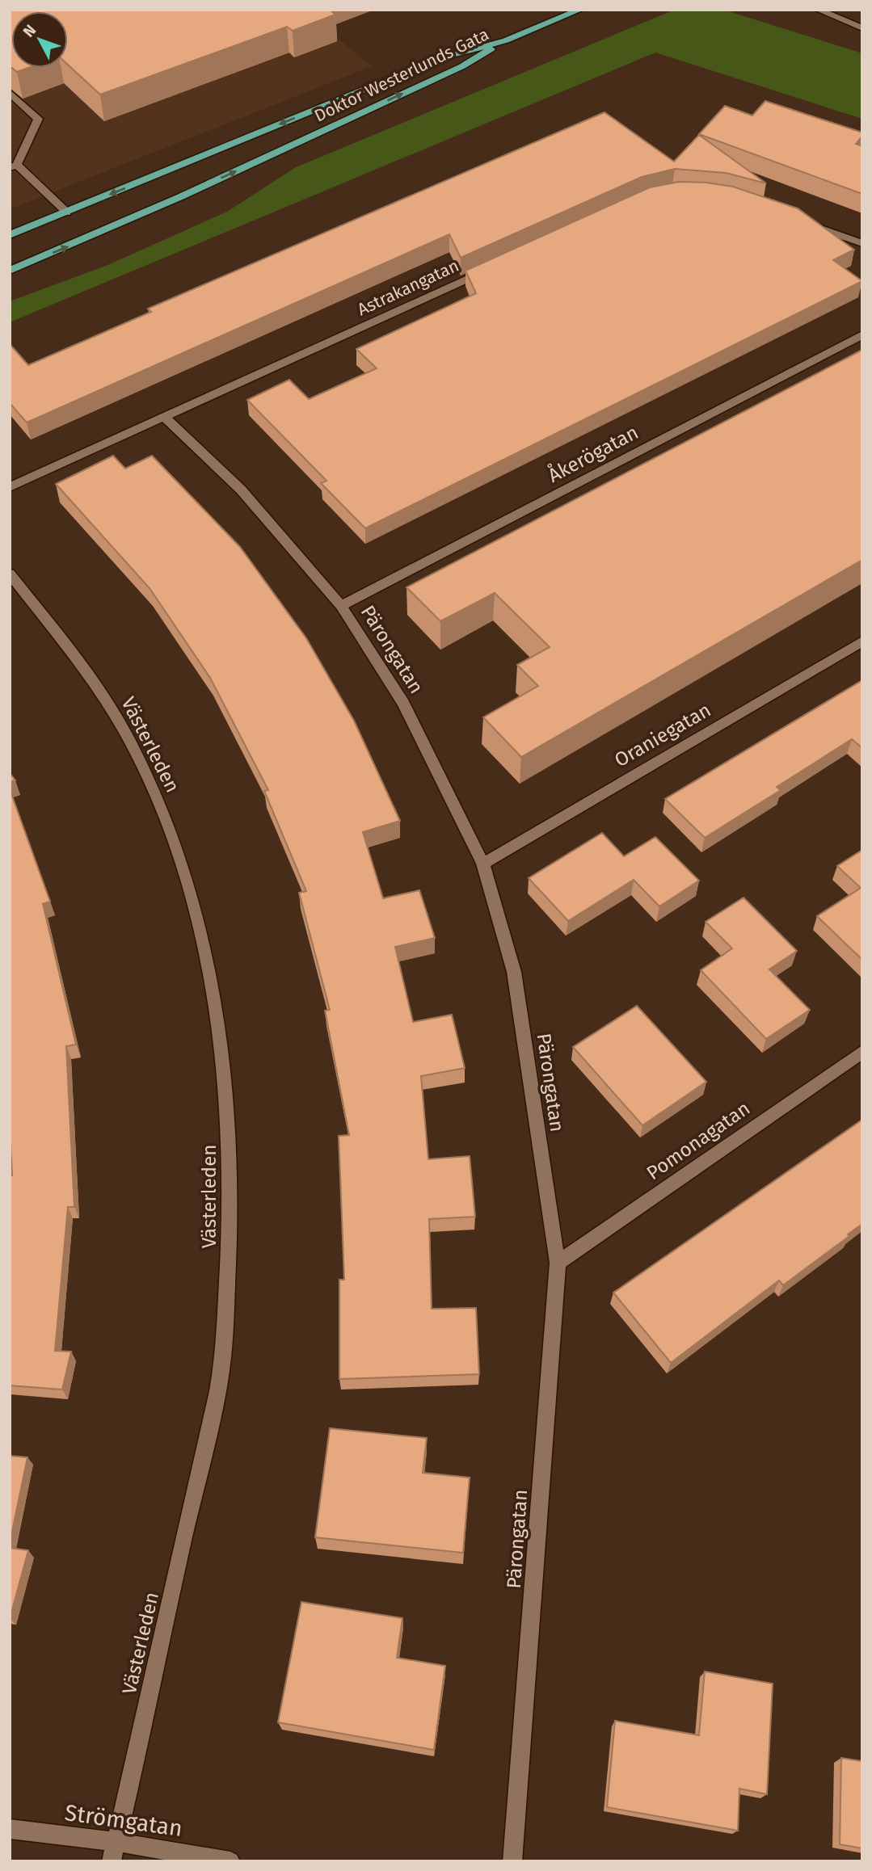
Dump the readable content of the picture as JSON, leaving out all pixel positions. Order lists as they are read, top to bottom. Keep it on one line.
{"streets":{"main road":["Doktor Westerlunds Gata"],"street":["Astrakangatan","Åkerögatan","Pärongatan","Oraniegatan","Västerleden","Pomonagatan","Strömgatan"]},"crossings":[["Astrakangatan","Pärongatan"],["Åkerögatan","Pärongatan"],["Pärongatan","Oraniegatan"],["Pärongatan","Pomonagatan"],["Västerleden","Strömgatan"]],"north":"top left"}
